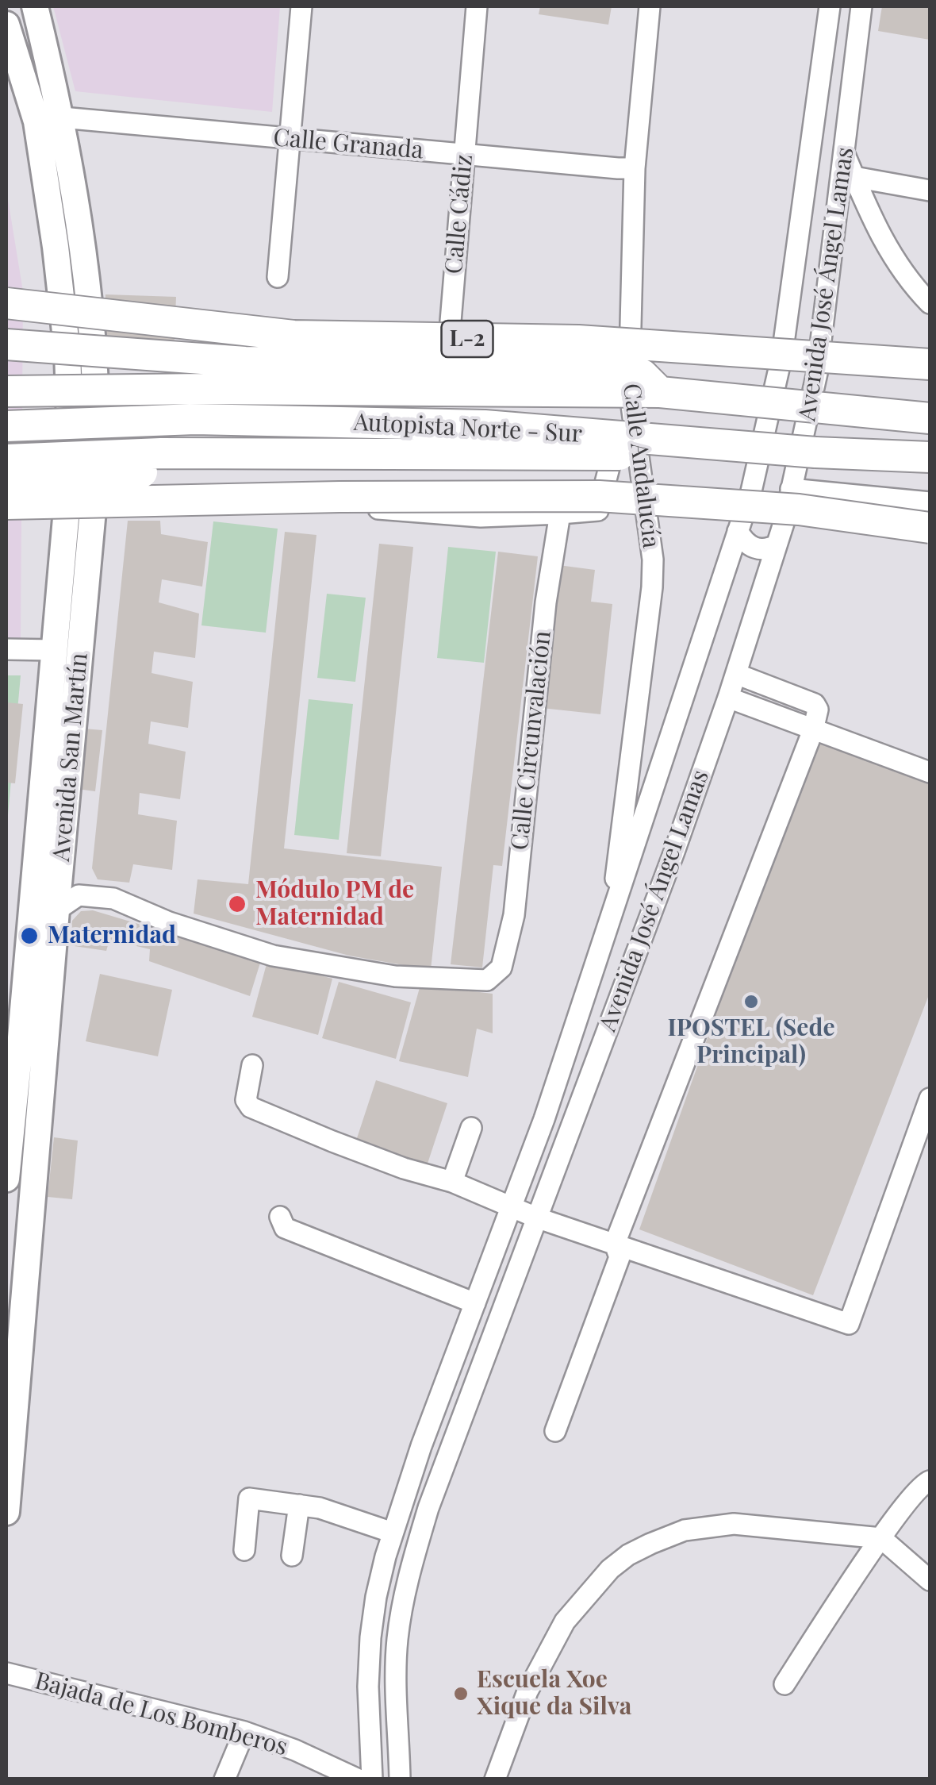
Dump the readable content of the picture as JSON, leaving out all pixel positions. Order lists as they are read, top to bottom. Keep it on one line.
{"streets":{"highway":["L-2","Autopista Norte - Sur"],"main road":["Avenida San Martín"],"street":["Calle Granada","Calle Cádiz","Avenida José Ángel Lamas","Calle Andalucía","Calle Circunvalación","Bajada de Los Bomberos"]},"crossings":[["Calle Granada","Calle Cádiz"],["Calle Granada","Calle Andalucía"],["Calle Granada","Avenida San Martín"],["Avenida José Ángel Lamas","Calle Andalucía"],["L-2","Autopista Norte - Sur"],["Calle Circunvalación","Avenida San Martín"]],"places":["Módulo PM de Maternidad","Maternidad","IPOSTEL (Sede Principal)","Escuela Xoe Xique da Silva"]}
